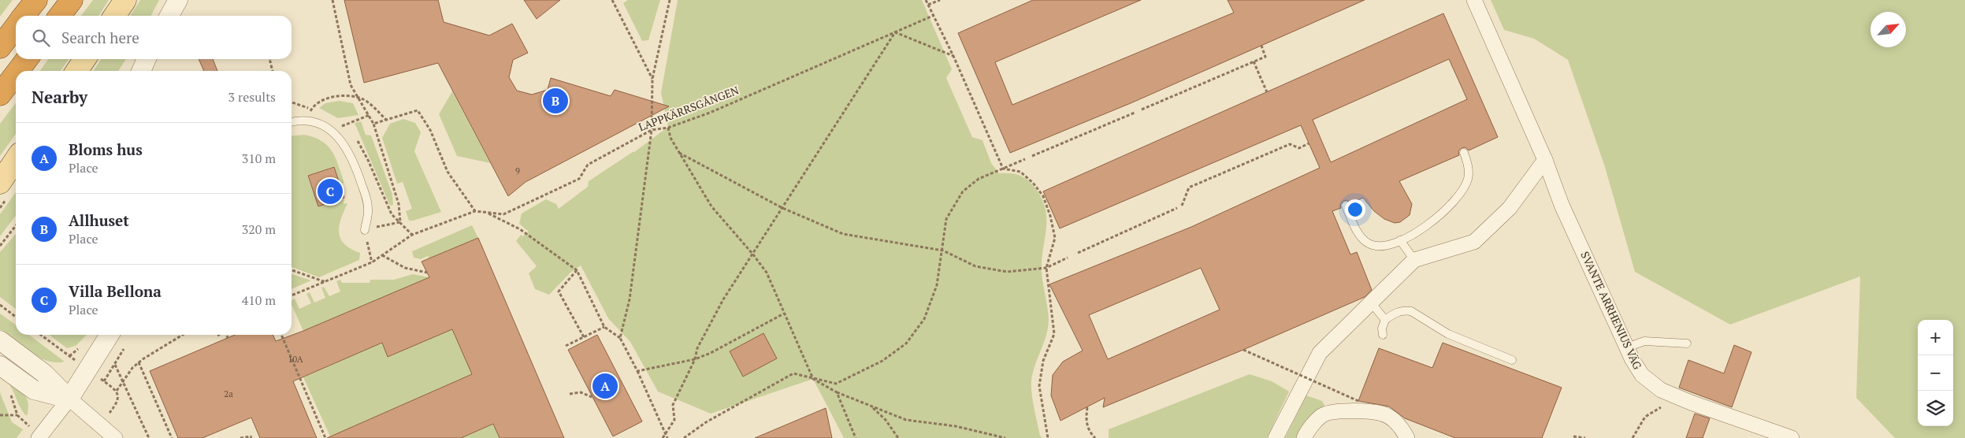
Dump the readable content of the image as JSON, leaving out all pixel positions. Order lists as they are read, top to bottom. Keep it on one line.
{"streets":{"street":["SVANTE ARRHENIUS VÄG"],"path":["LAPPKÄRRSGÅNGEN"]},"house_numbers":["9","10A","2a"],"north":"top right","page":{"search":"Search here","heading":["Nearby","3 results"],"pins":["B","C","A"],"list":[{"mark":"A","name":"Bloms hus","note":"Place","value":"310 m"},{"mark":"B","name":"Allhuset","note":"Place","value":"320 m"},{"mark":"C","name":"Villa Bellona","note":"Place","value":"410 m"}],"map_buttons":["+","−"]}}
